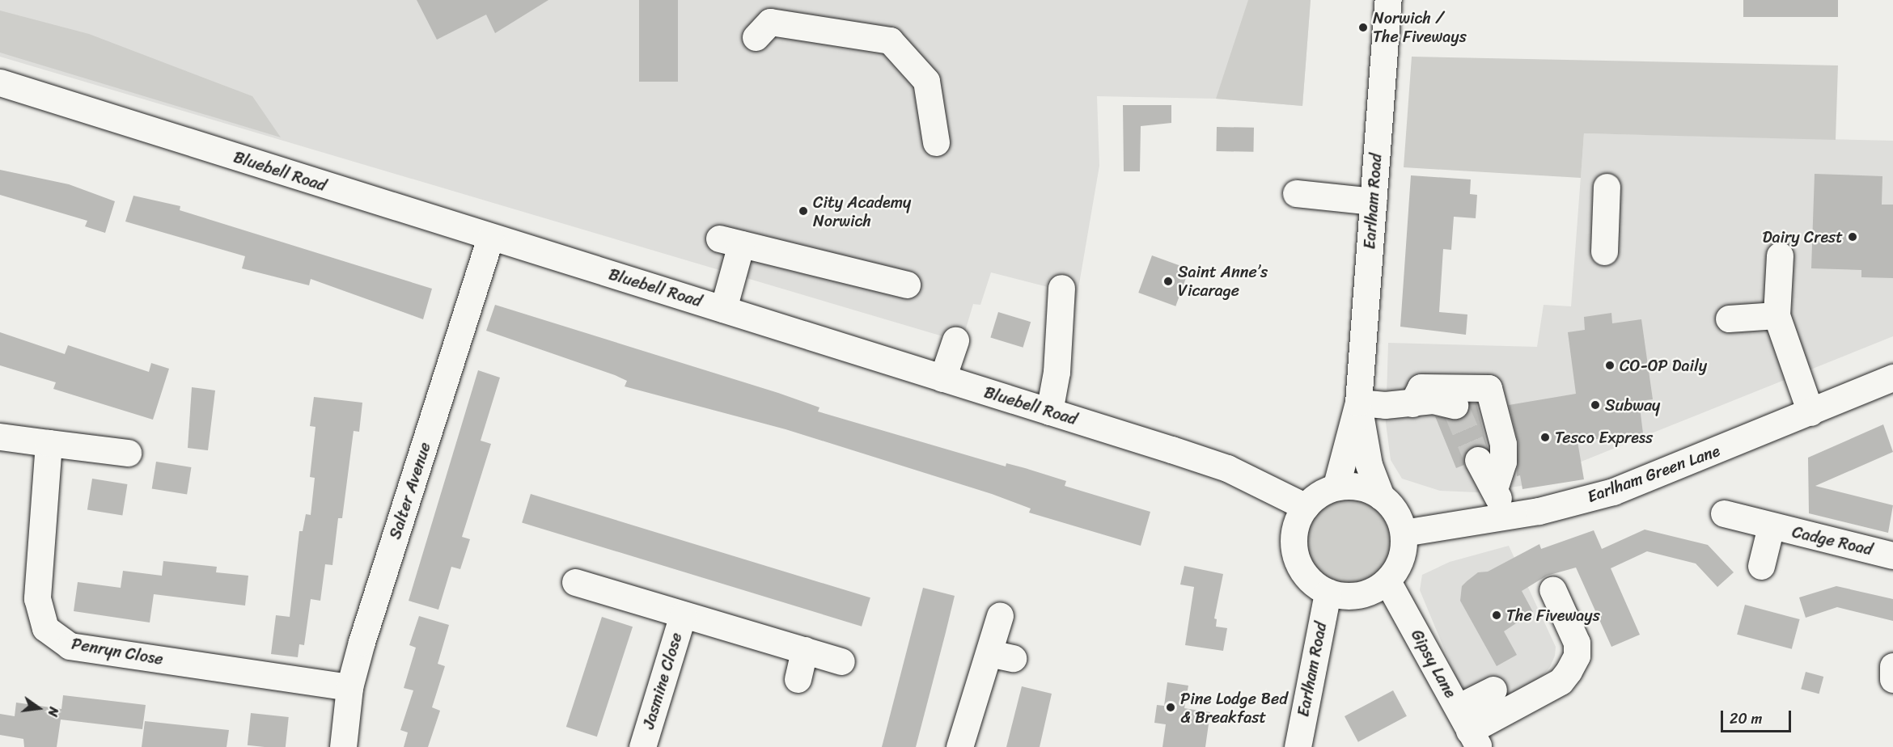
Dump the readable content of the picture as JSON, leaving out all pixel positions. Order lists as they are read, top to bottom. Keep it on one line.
{"streets":{"street":["Bluebell Road","Earlham Road","Earlham Green Lane","Salter Avenue","Cadge Road","Penryn Close","Gipsy Lane","Jasmine Close"]},"crossings":[["Bluebell Road","Earlham Road"],["Bluebell Road","Earlham Green Lane"],["Bluebell Road","Salter Avenue"],["Bluebell Road","Gipsy Lane"],["Earlham Road","Earlham Green Lane"],["Earlham Road","Gipsy Lane"],["Earlham Green Lane","Gipsy Lane"],["Salter Avenue","Penryn Close"]],"places":["Norwich / The Fiveways","City Academy Norwich","Dairy Crest","Saint Anne’s Vicarage","CO-OP Daily","Subway","Tesco Express","The Fiveways","Pine Lodge Bed & Breakfast"],"scale_bar":"20 m","north":"right"}
